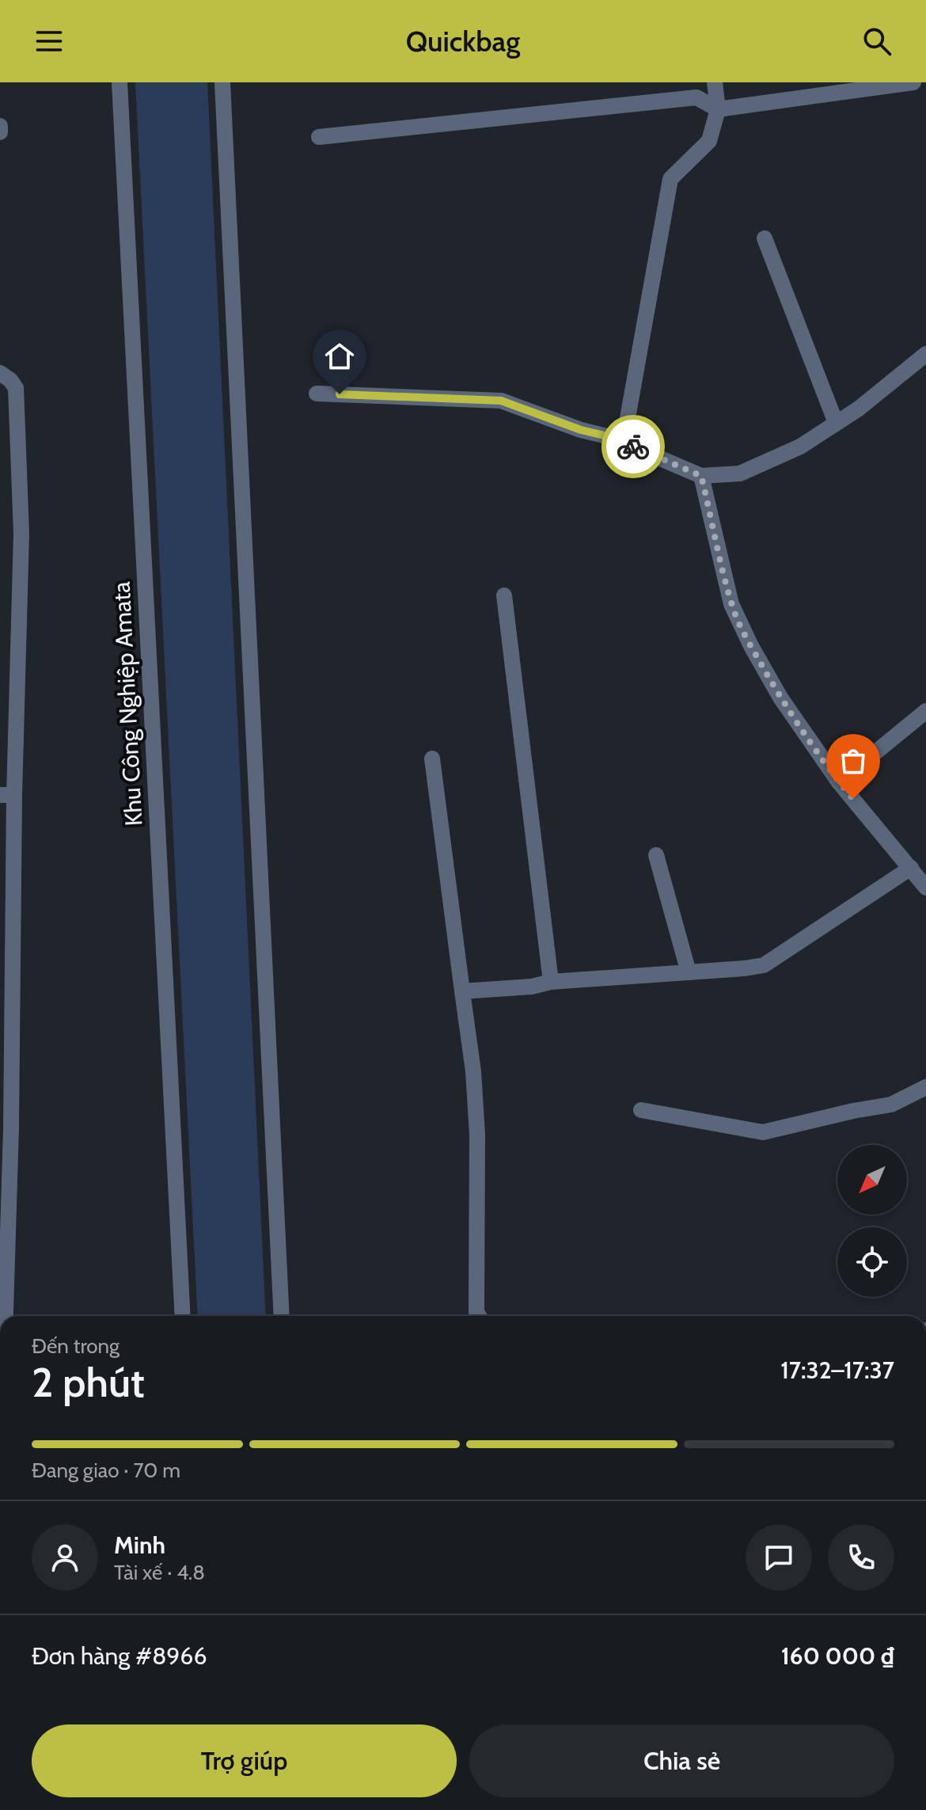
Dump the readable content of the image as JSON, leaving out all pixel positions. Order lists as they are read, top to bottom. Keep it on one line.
{"streets":{"street":["Khu Công Nghiệp Amata"]},"north":"bottom left","page":{"header":"Quickbag","heading":["2 phút","Đến trong","17:32–17:37"],"panel":["Minh","Tài xế · 4.8","Đơn hàng #8966","160 000 ₫"],"bar":"Đang giao · 70 m","buttons":["Trợ giúp","Chia sẻ"]}}
